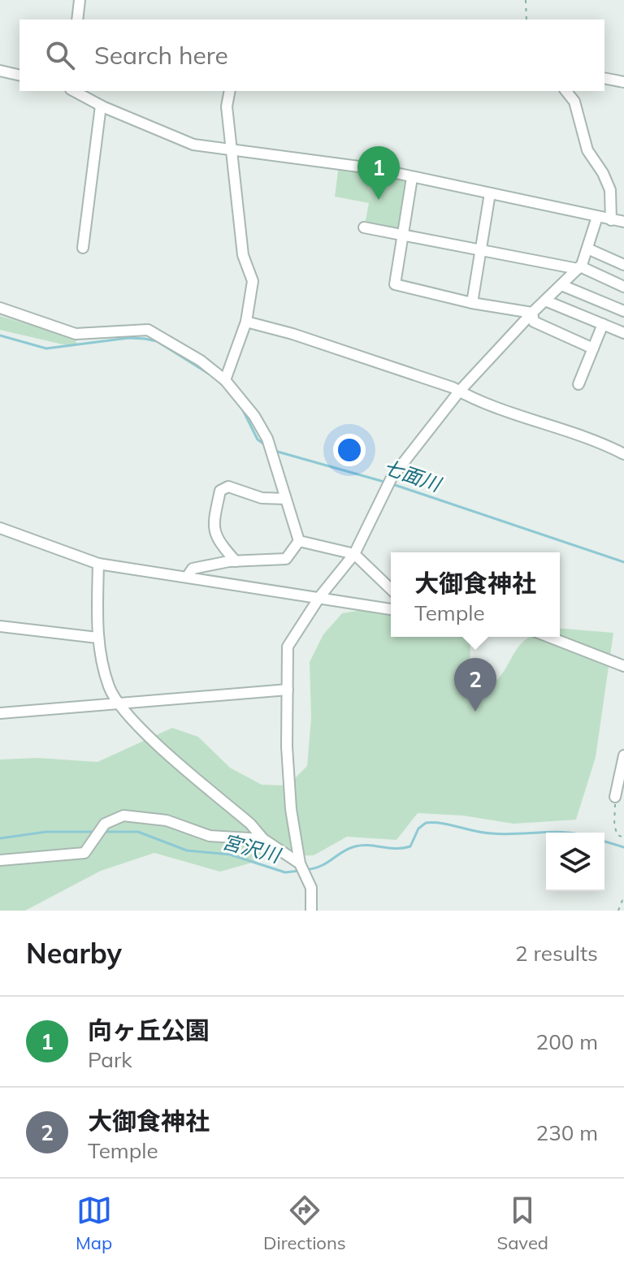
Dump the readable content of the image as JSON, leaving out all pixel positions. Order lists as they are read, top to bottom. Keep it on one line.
{"water":["七面川","宮沢川"],"page":{"search":"Search here","pins":["1","2"],"popup":["大御食神社","Temple"],"heading":["Nearby","2 results"],"list":[{"mark":"1","name":"向ヶ丘公園","note":"Park","value":"200 m"},{"mark":"2","name":"大御食神社","note":"Temple","value":"230 m"}],"nav":["Map","Directions","Saved"]}}
